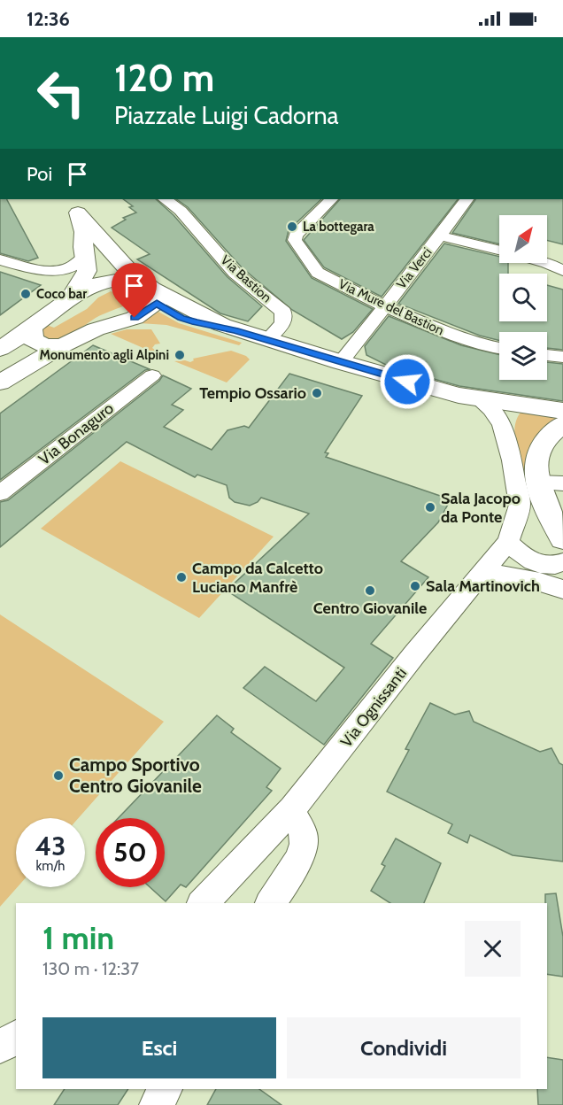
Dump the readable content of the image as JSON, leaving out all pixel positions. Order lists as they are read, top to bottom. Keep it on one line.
{"streets":{"street":["Via Verci","Via Bastion","Via Mure del Bastion","Via Bonaguro","Via Ognissanti"]},"crossings":[["Via Verci","Via Mure del Bastion"]],"places":["La bottegara","Coco bar","Monumento agli Alpini","Tempio Ossario","Sala Jacopo da Ponte","Campo da Calcetto Luciano Manfrè","Sala Martinovich","Centro Giovanile","Campo Sportivo Centro Giovanile"],"north":"top right","page":{"status":"12:36","turn":["120 m","Piazzale Luigi Cadorna"],"then":"Poi","speed":"43 km/h","limit":"50","heading":["1 min","130 m · 12:37"],"buttons":["Esci","Condividi"]}}
